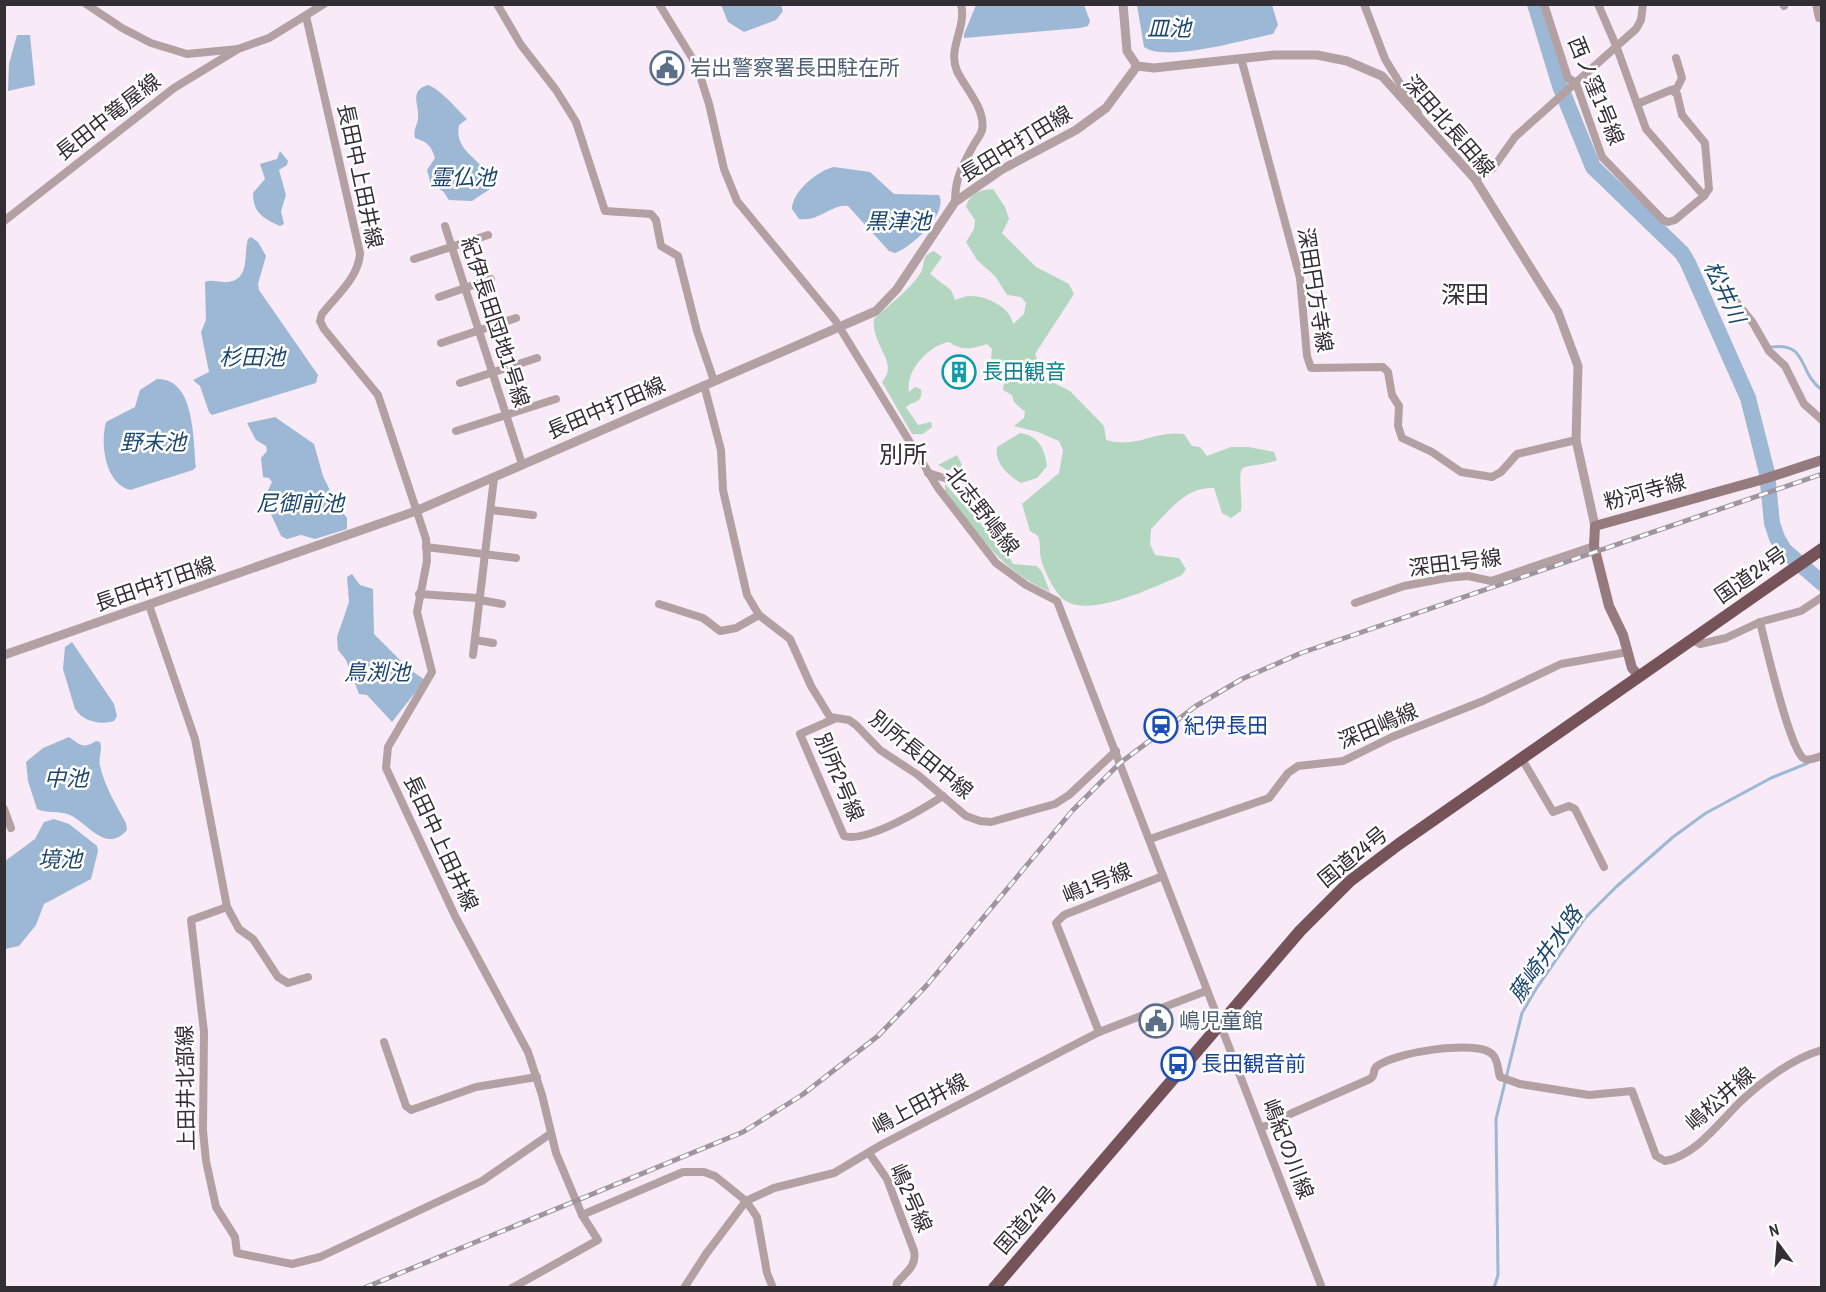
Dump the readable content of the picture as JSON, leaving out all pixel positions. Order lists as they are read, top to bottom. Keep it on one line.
{"streets":{"highway":["国道24号"],"main road":["粉河寺線"],"street":["西ノ窪1号線","長田中篭屋線","深田北長田線","長田中打田線","長田中上田井線","深田円方寺線","紀伊長田団地1号線","北志野嶋線","深田1号線","深田嶋線","別所長田中線","別所2号線","嶋1号線","上田井北部線","嶋松井線","嶋上田井線","嶋紀の川線","嶋2号線"]},"crossings":[["深田北長田線","長田中打田線"],["深田北長田線","深田円方寺線"],["深田北長田線","粉河寺線"],["長田中打田線","長田中上田井線"],["長田中打田線","紀伊長田団地1号線"],["長田中打田線","北志野嶋線"],["長田中打田線","別所長田中線"],["長田中上田井線","上田井北部線"],["粉河寺線","深田1号線"],["粉河寺線","国道24号"],["粉河寺線","深田嶋線"],["北志野嶋線","国道24号"],["北志野嶋線","深田嶋線"],["北志野嶋線","別所長田中線"],["北志野嶋線","嶋1号線"],["北志野嶋線","嶋上田井線"],["北志野嶋線","嶋紀の川線"],["国道24号","嶋紀の川線"],["別所長田中線","別所2号線"],["嶋1号線","嶋上田井線"],["嶋松井線","嶋紀の川線"],["嶋上田井線","嶋2号線"]],"districts":["深田","別所"],"water":["皿池","霊仏池","黒津池","松井川","杉田池","野末池","尼御前池","鳥渕池","中池","境池","藤崎井水路"],"places":{"public building":["岩出警察署長田駐在所","嶋児童館"],"building":["長田観音"],"station":["紀伊長田"],"bus stop":["長田観音前"]},"north":"top"}
